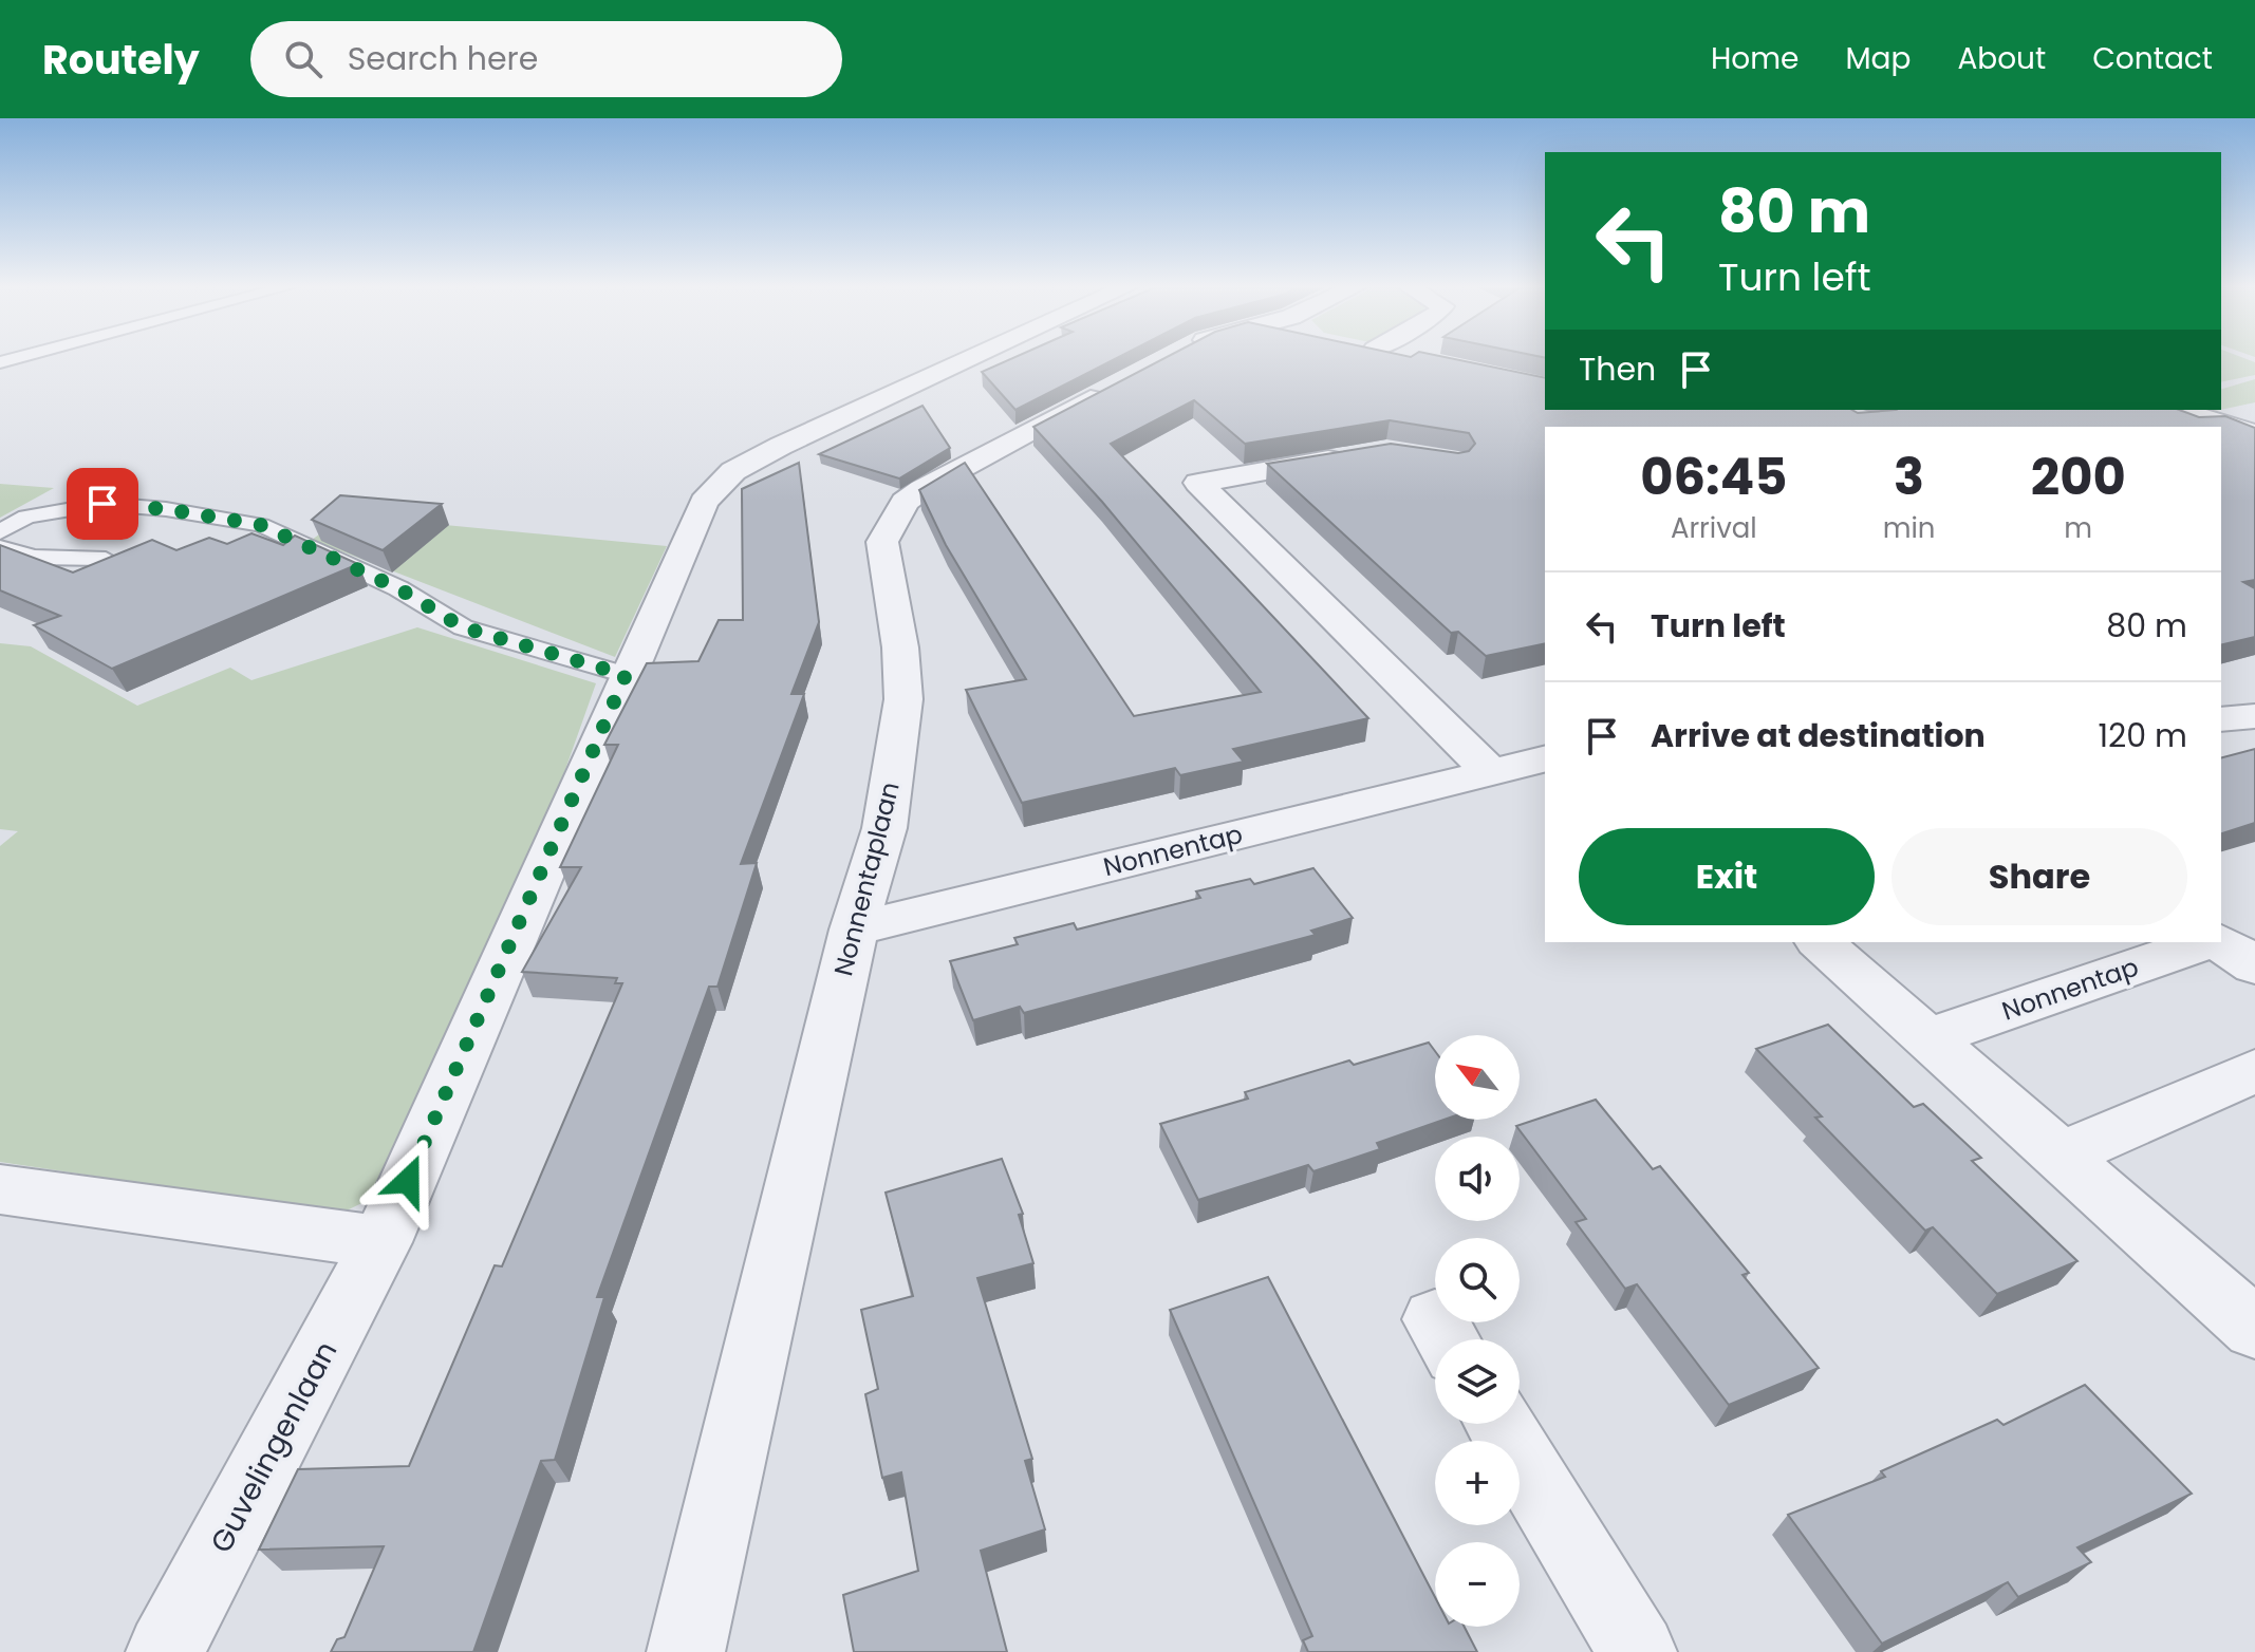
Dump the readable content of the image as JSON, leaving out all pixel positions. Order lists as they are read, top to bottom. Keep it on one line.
{"streets":{"street":["Nonnentap","Nonnentaplaan","Guvelingenlaan"]},"crossings":[["Nonnentap","Nonnentaplaan"]],"north":"top left","page":{"header":"Routely","search":"Search here","nav":["Home","Map","About","Contact"],"turn":["80 m","Turn left"],"then":"Then","eta":["06:45","Arrival","3","min","200","m"],"list":[{"name":"Turn left","value":"80 m"},{"name":"Arrive at destination","value":"120 m"}],"buttons":["Exit","Share"],"map_buttons":["+","−"]}}
